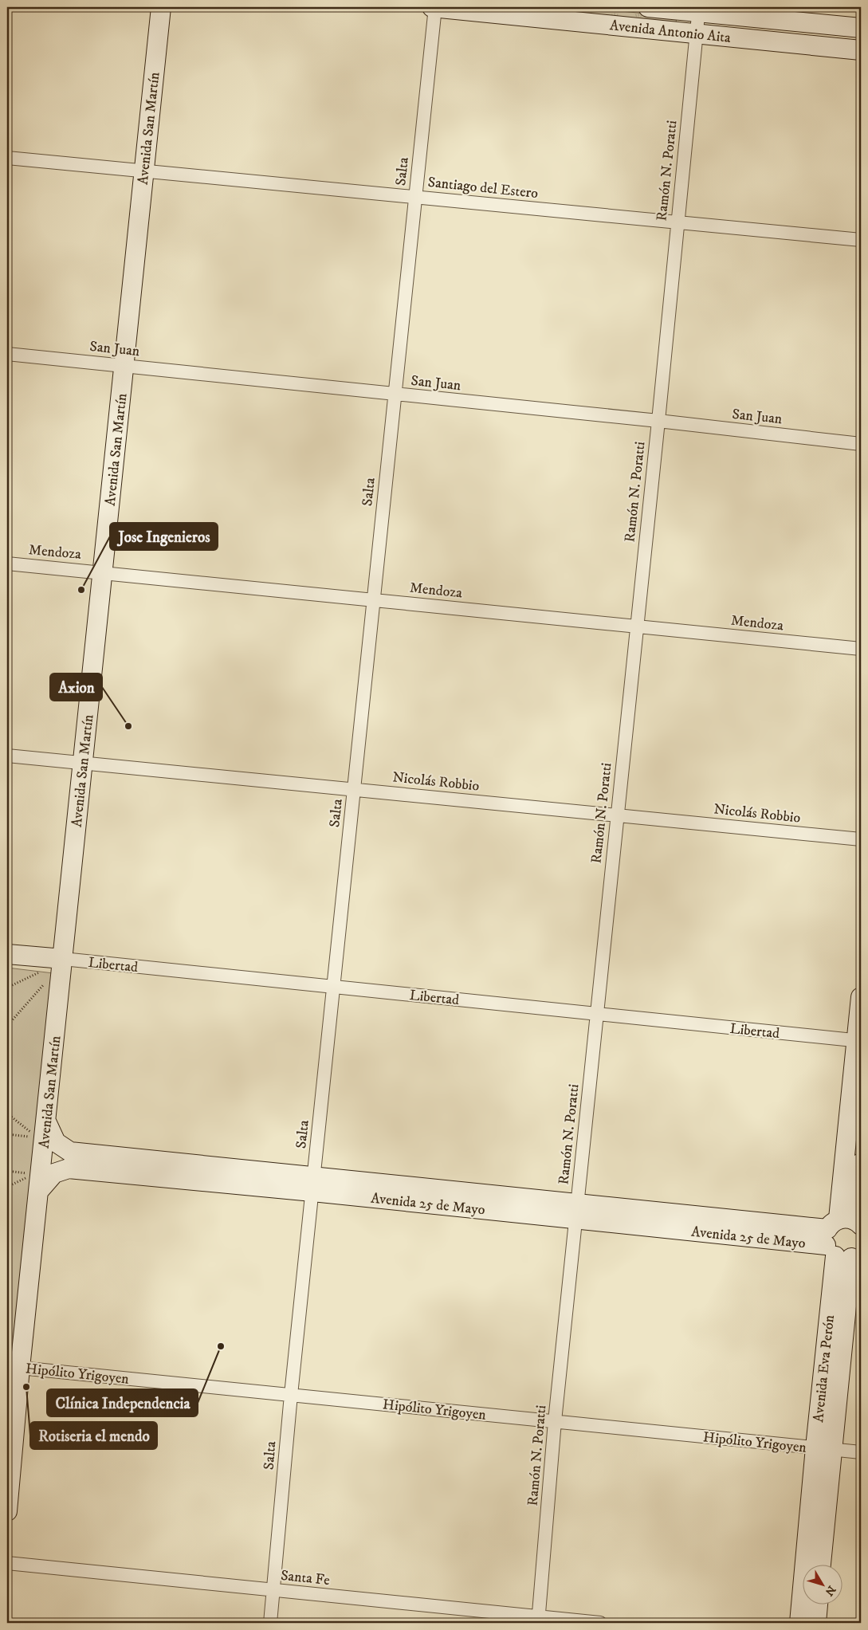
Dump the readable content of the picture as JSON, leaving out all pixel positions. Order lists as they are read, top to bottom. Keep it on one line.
{"streets":{"main road":["Avenida Antonio Aita","Avenida San Martín","Libertad","Avenida 25 de Mayo","Avenida Eva Perón"],"street":["Ramón N. Poratti","Salta","Santiago del Estero","San Juan","Mendoza","Nicolás Robbio","Hipólito Yrigoyen","Santa Fe"]},"crossings":[["Avenida Antonio Aita","Ramón N. Poratti"],["Avenida Antonio Aita","Salta"],["Avenida San Martín","Santiago del Estero"],["Avenida San Martín","San Juan"],["Avenida San Martín","Mendoza"],["Avenida San Martín","Nicolás Robbio"],["Avenida San Martín","Libertad"],["Avenida San Martín","Avenida 25 de Mayo"],["Avenida San Martín","Hipólito Yrigoyen"],["Ramón N. Poratti","Santiago del Estero"],["Ramón N. Poratti","San Juan"],["Ramón N. Poratti","Mendoza"],["Ramón N. Poratti","Nicolás Robbio"],["Ramón N. Poratti","Libertad"],["Ramón N. Poratti","Avenida 25 de Mayo"],["Ramón N. Poratti","Hipólito Yrigoyen"],["Ramón N. Poratti","Santa Fe"],["Salta","Santiago del Estero"],["Salta","San Juan"],["Salta","Mendoza"],["Salta","Nicolás Robbio"],["Salta","Libertad"],["Salta","Avenida 25 de Mayo"],["Salta","Hipólito Yrigoyen"],["Salta","Santa Fe"],["Libertad","Avenida Eva Perón"],["Avenida 25 de Mayo","Avenida Eva Perón"],["Avenida Eva Perón","Hipólito Yrigoyen"]],"places":["Jose Ingenieros","Axion","Clínica Independencia","Rotiseria el mendo"],"north":"bottom right"}
